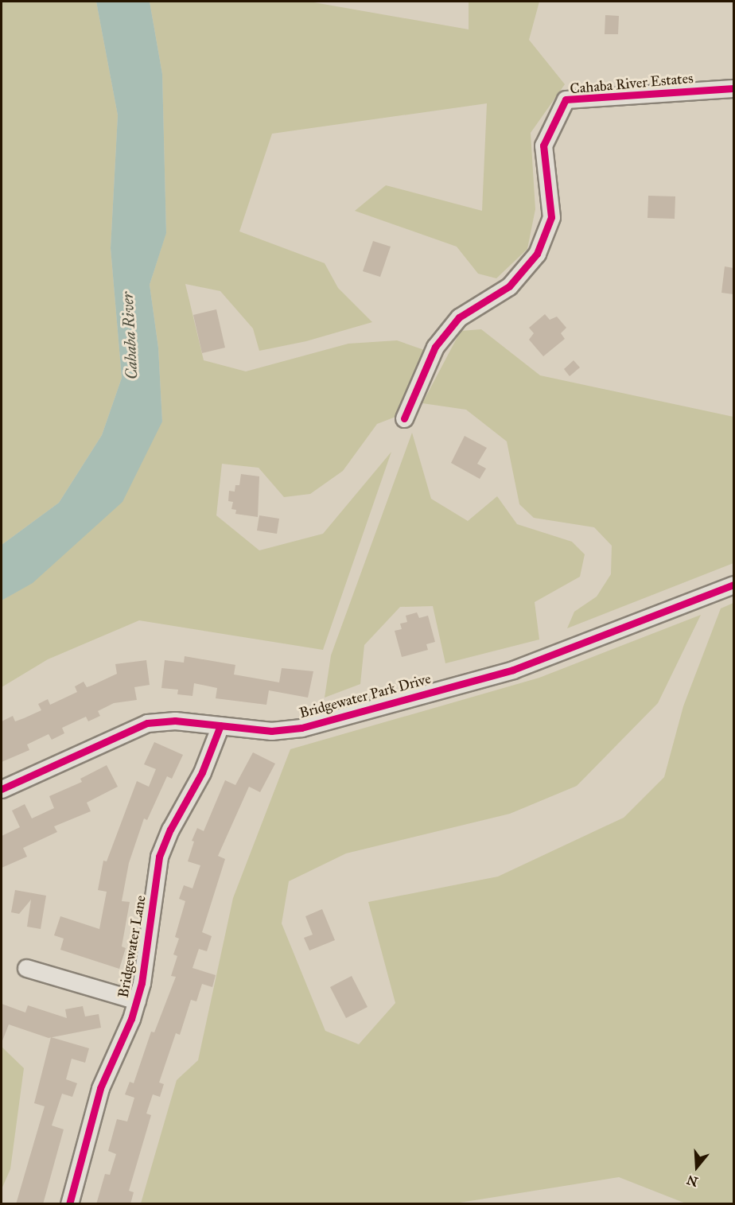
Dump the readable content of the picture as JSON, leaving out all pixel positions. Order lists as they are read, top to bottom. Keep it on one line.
{"streets":{"street":["Cahaba River Estates","Bridgewater Park Drive","Bridgewater Lane"]},"crossings":[["Bridgewater Park Drive","Bridgewater Lane"]],"water":["Cahaba River"],"north":"bottom"}
